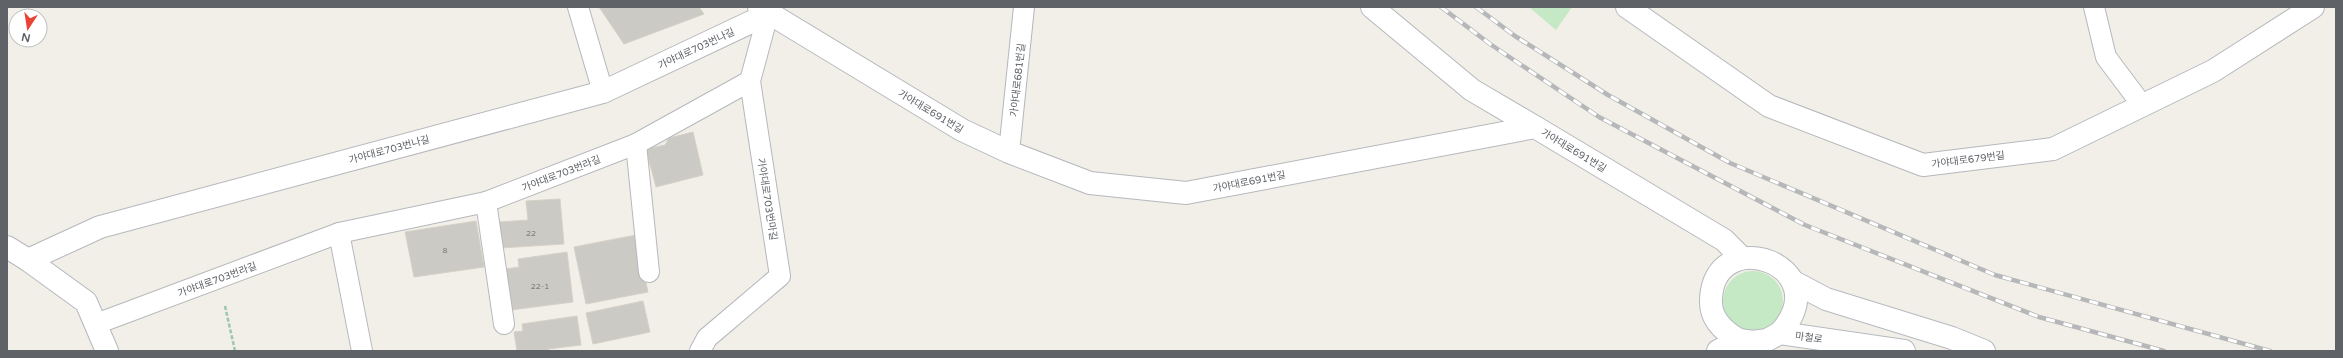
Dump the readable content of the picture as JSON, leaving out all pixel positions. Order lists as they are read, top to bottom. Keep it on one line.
{"streets":{"street":["가야대로703번나길","가야대로691번길","가야대로679번길","마철로"],"lane":["가야대로681번길","가야대로703번라길","가야대로703번마길"]},"crossings":[["가야대로703번나길","가야대로691번길"],["가야대로703번나길","가야대로703번마길"],["가야대로681번길","가야대로691번길"],["가야대로691번길","가야대로703번마길"],["가야대로691번길","마철로"],["가야대로703번라길","가야대로703번마길"]],"house_numbers":["22","8","22-1"],"north":"bottom"}
